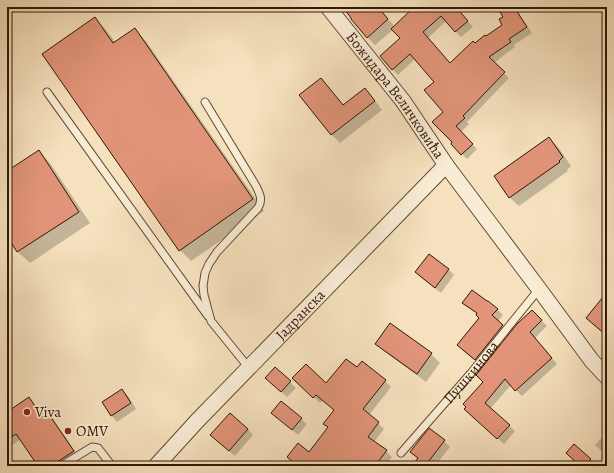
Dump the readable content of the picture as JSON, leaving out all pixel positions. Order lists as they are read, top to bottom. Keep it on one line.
{"streets":{"street":["Божидара Величковића","Јадранска"],"lane":["Пушкинова"]},"crossings":[["Божидара Величковића","Јадранска"]],"places":["Viva","OMV"]}
